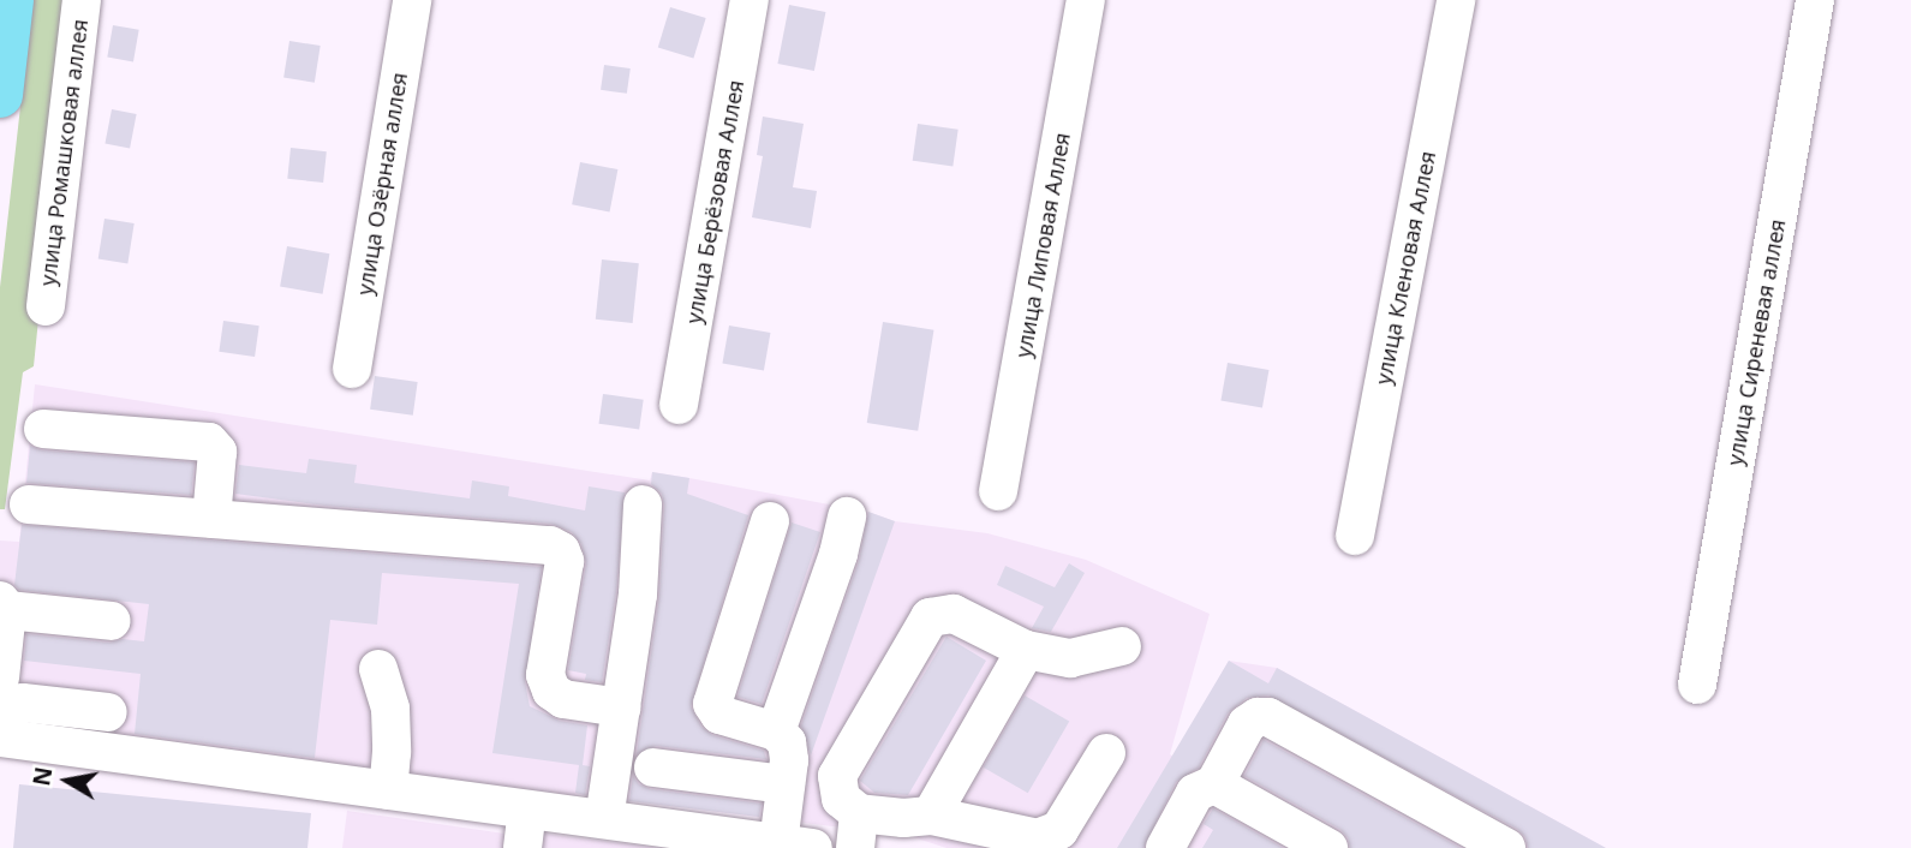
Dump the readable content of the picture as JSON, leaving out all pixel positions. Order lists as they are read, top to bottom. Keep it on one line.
{"streets":{"street":["улица Ромашковая аллея","улица Озёрная аллея","улица Берёзовая Аллея","улица Липовая Аллея","улица Кленовая Аллея","улица Сиреневая аллея"]},"north":"left"}
